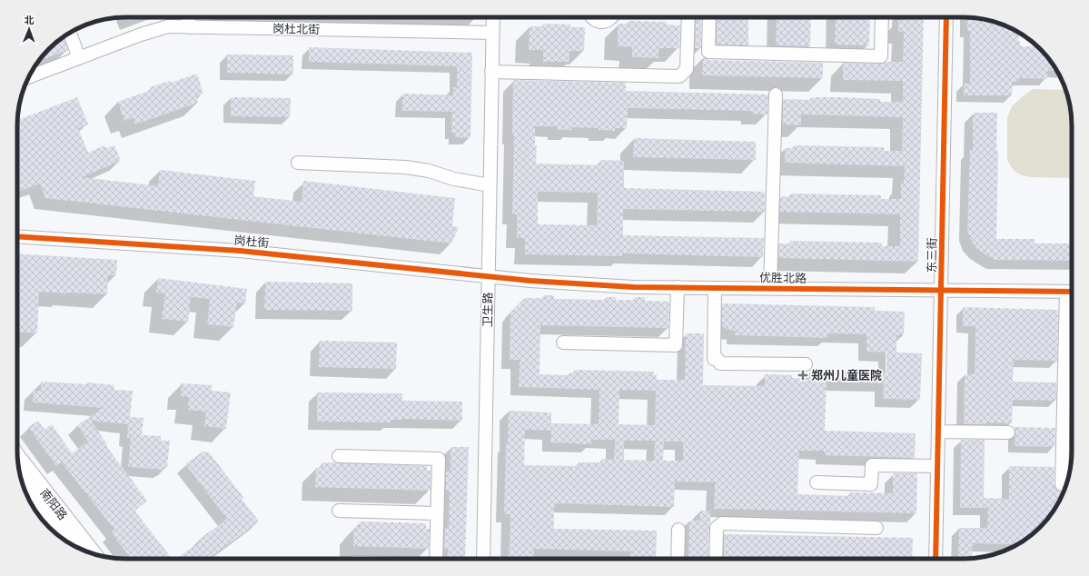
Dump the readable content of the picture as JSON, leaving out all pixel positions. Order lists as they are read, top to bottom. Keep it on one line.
{"streets":{"main road":["南阳路"],"street":["岗杜北街","岗杜街","东三街","优胜北路","卫生路"]},"crossings":[["岗杜北街","卫生路"],["岗杜街","优胜北路"],["岗杜街","卫生路"],["东三街","优胜北路"],["优胜北路","卫生路"]],"places":{"health":["郑州儿童医院"]},"north":"top"}
